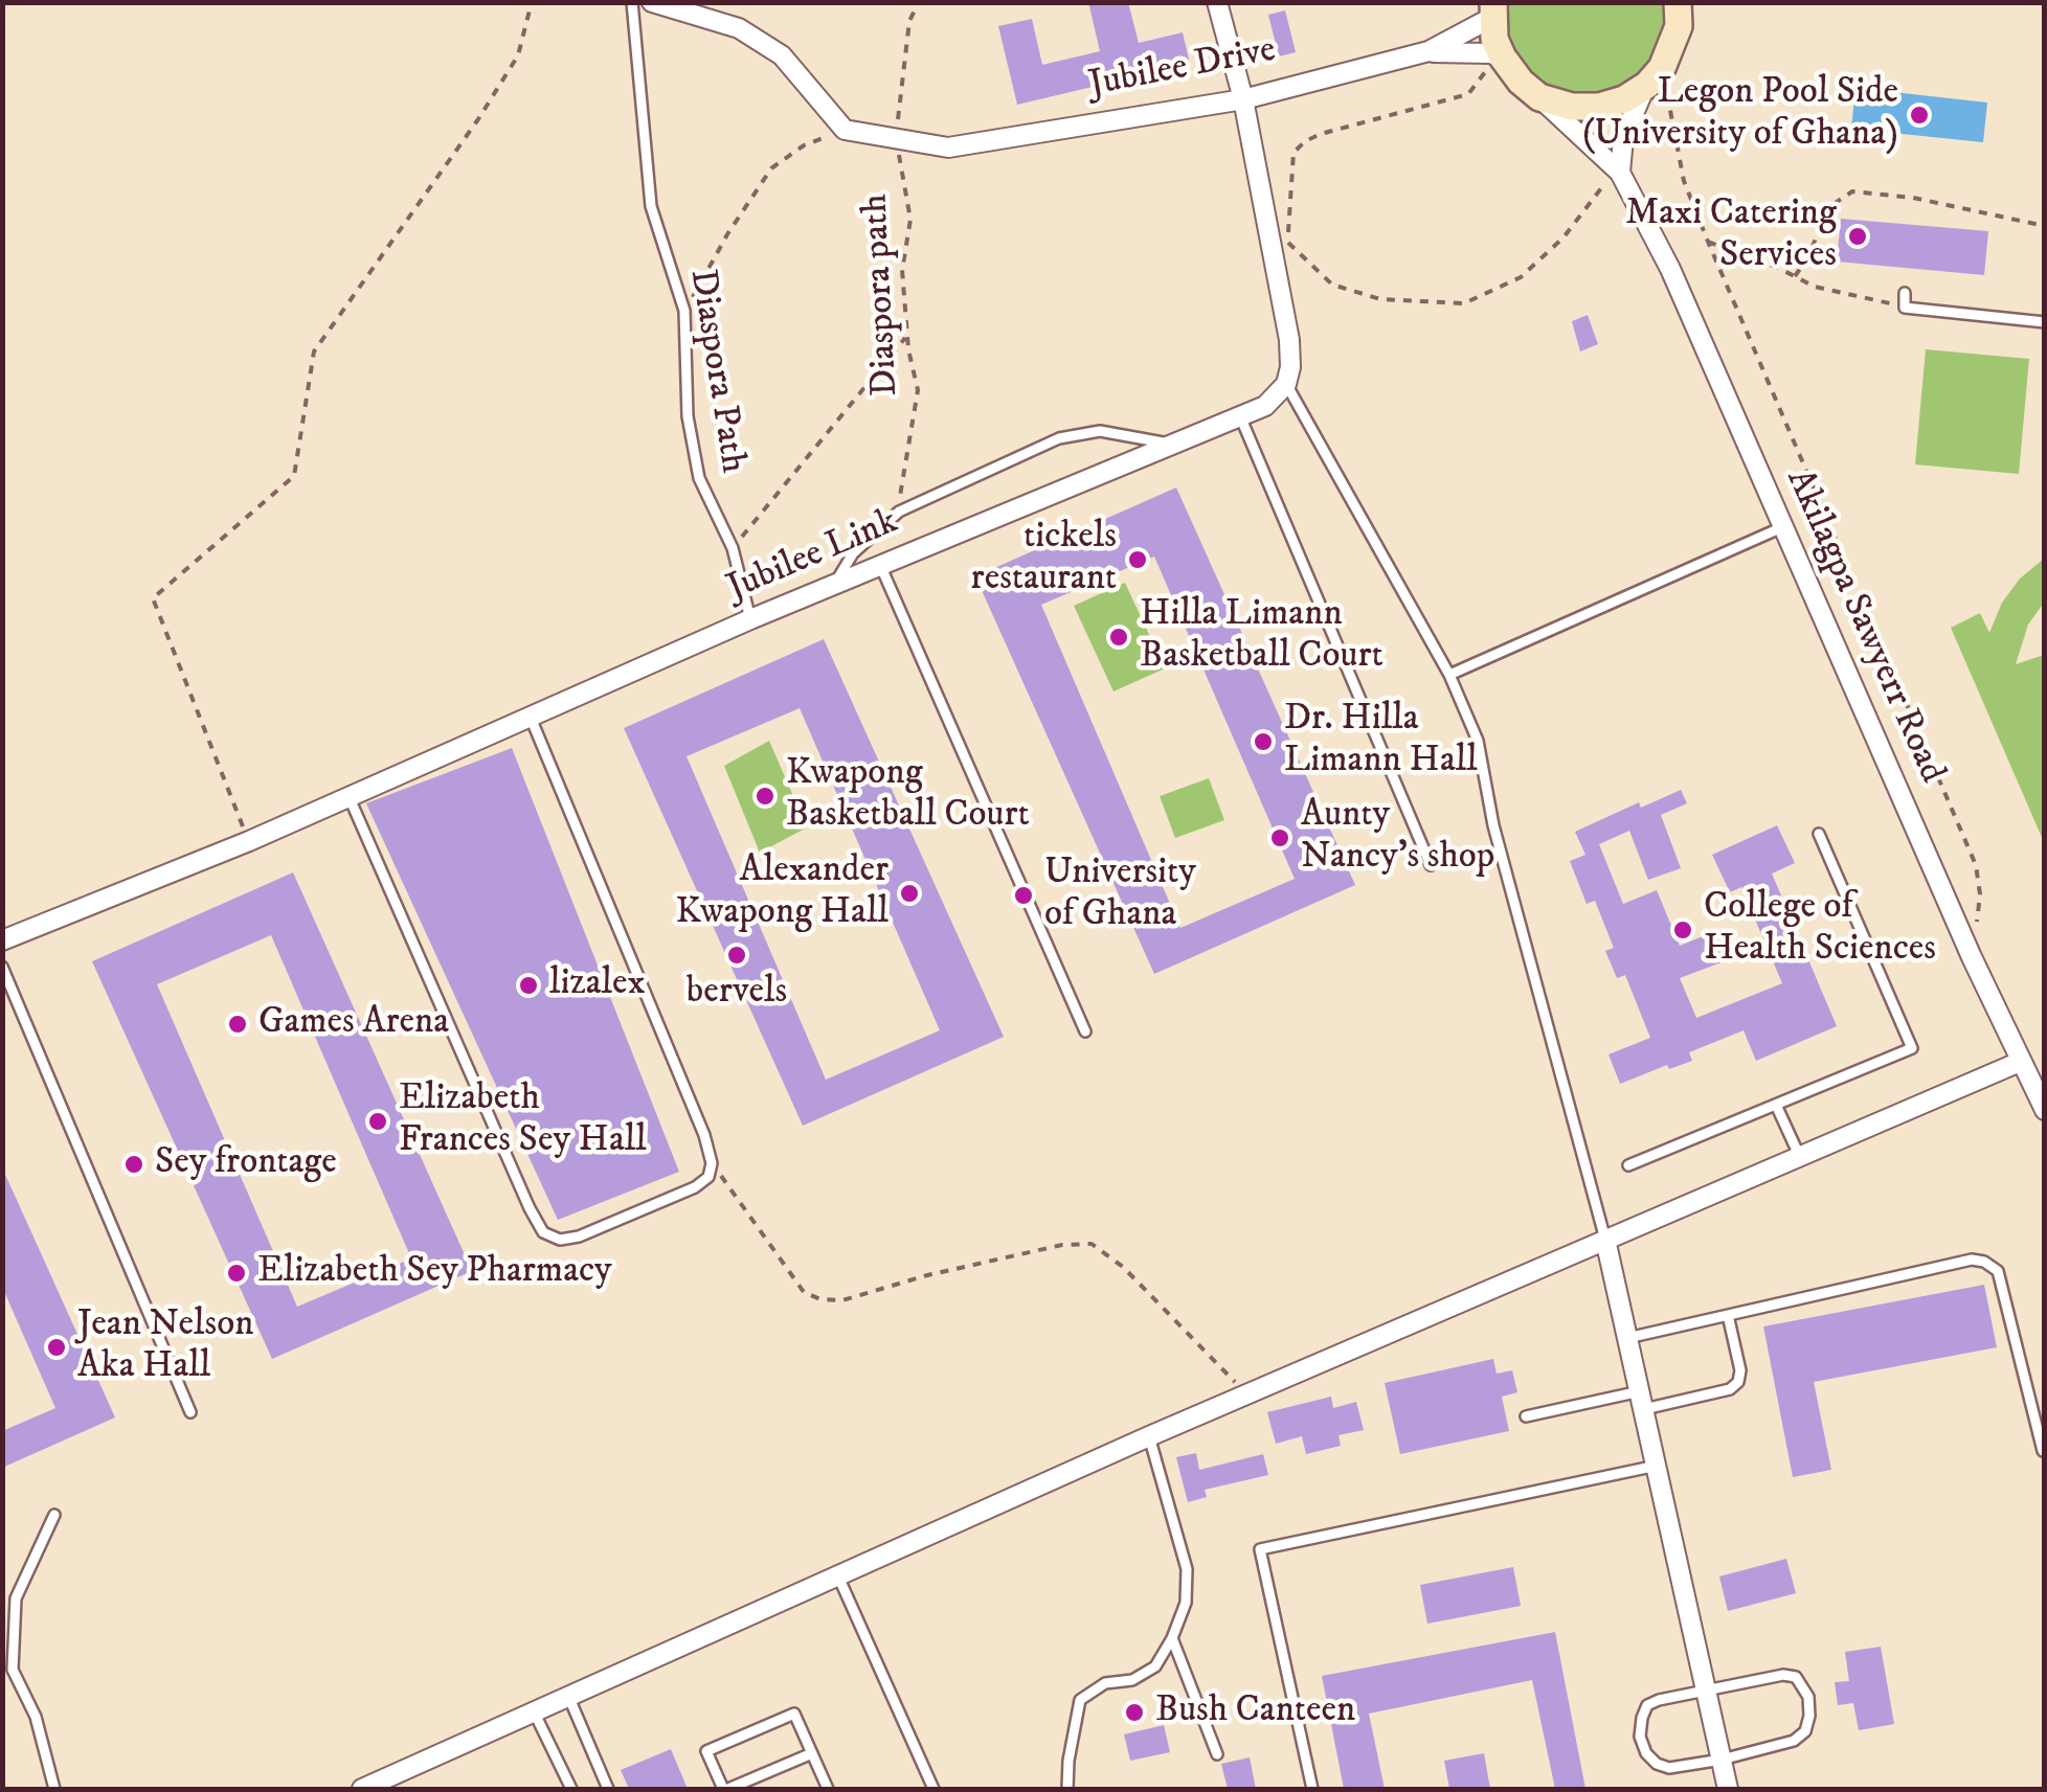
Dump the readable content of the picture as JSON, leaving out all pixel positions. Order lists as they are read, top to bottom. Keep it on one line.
{"streets":{"street":["Jubilee Drive","Jubilee Link","Akilagpa Sawyerr Road"],"lane":["Diaspora Path"],"path":["Diaspora path"]},"crossings":[["Jubilee Drive","Diaspora path"],["Diaspora Path","Jubilee Link"]],"places":["Legon Pool Side (University of Ghana)","Maxi Catering Services","tickels restaurant","Hilla Limann Basketball Court","Dr. Hilla Limann Hall","Kwapong Basketball Court","Aunty Nancy's shop","Alexander Kwapong Hall","University of Ghana","College of Health Sciences","bervels","lizalex","Games Arena","Elizabeth Frances Sey Hall","Sey frontage","Elizabeth Sey Pharmacy","Jean Nelson Aka Hall","Bush Canteen"]}
